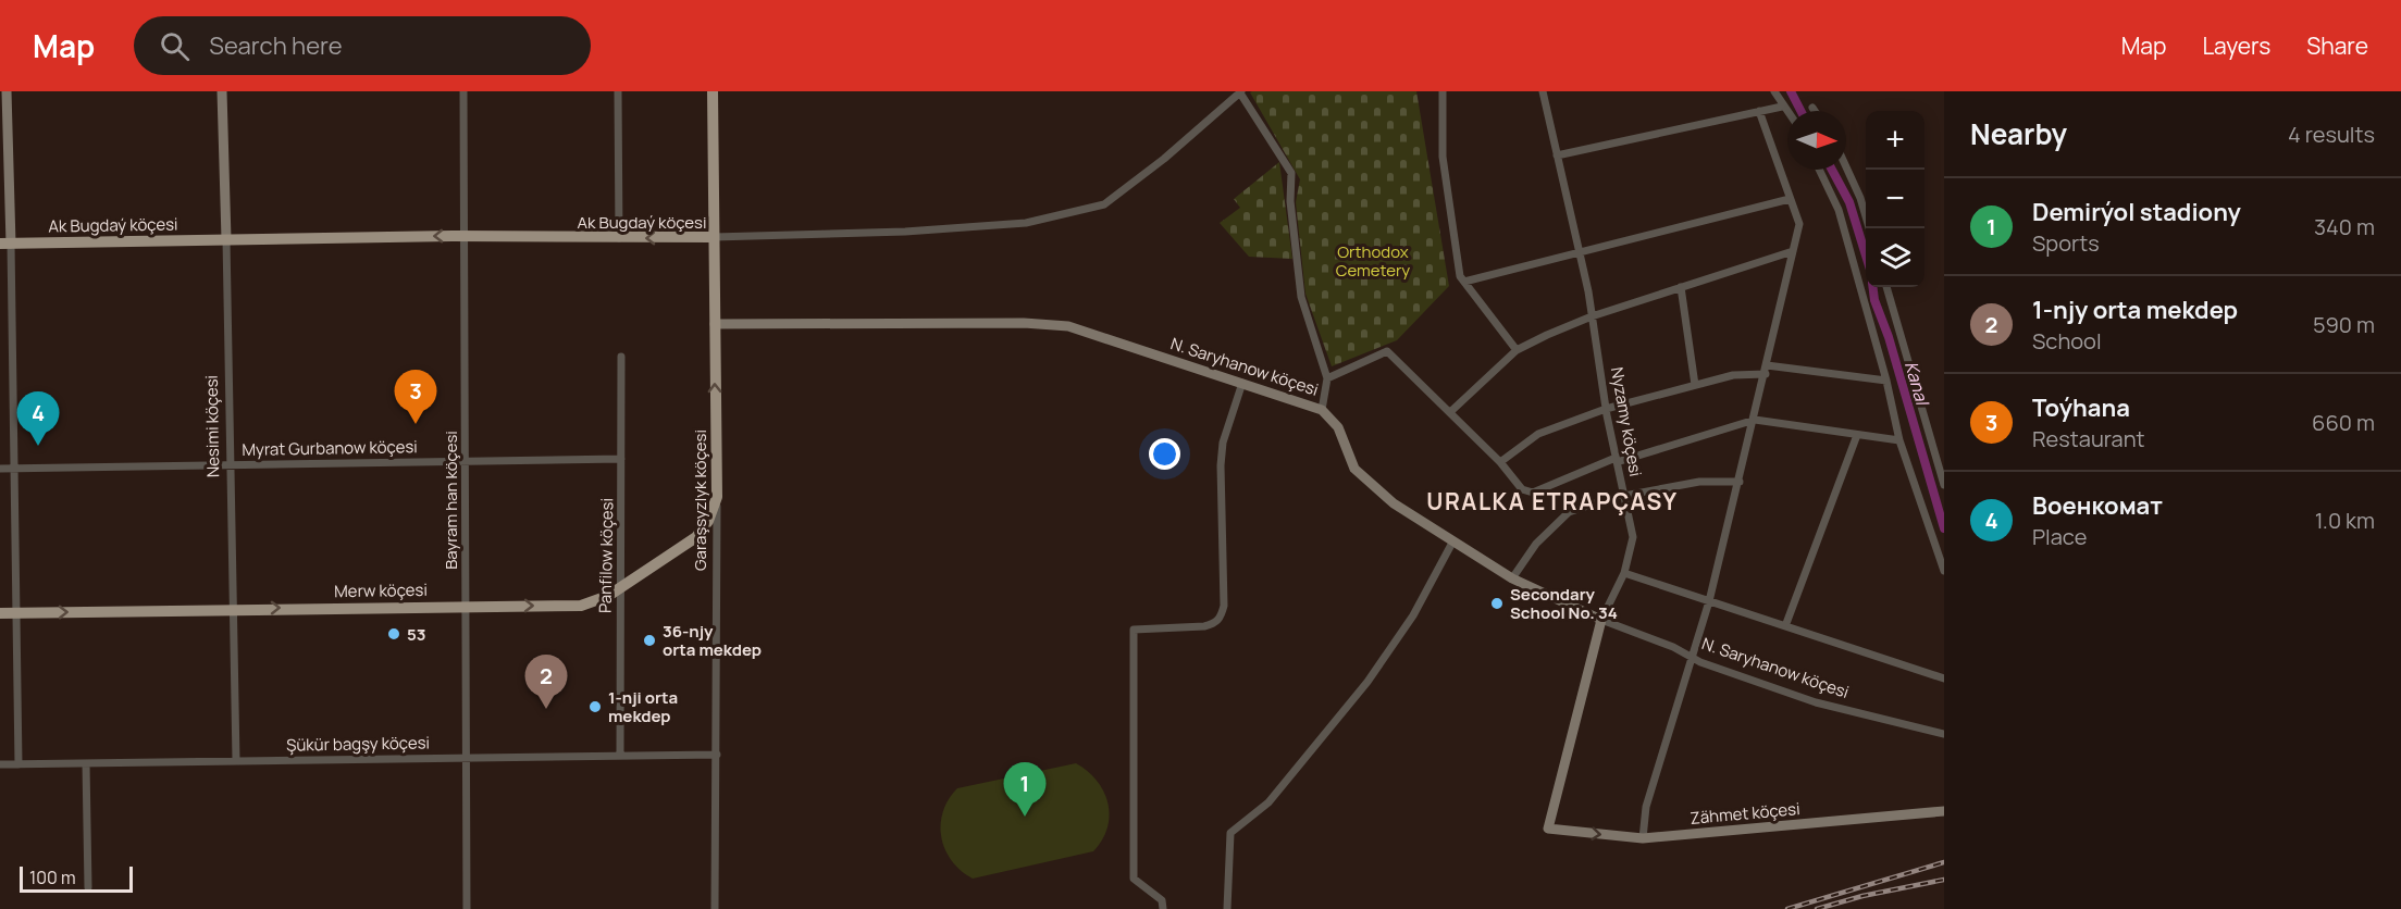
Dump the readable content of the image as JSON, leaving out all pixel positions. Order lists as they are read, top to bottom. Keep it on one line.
{"streets":{"main road":["Ak Bugdaý köçesi","N. Saryhanow köçesi","Nyzamy köçesi","Nesimi köçesi","Garaşsyzlyk köçesi","Merw köçesi","Zähmet köçesi"],"street":["Myrat Gurbanow köçesi","Bayram han köçesi","Panfilow köçesi","Şükür bagşy köçesi"]},"crossings":[["Ak Bugdaý köçesi","Nesimi köçesi"],["Ak Bugdaý köçesi","Bayram han köçesi"],["Ak Bugdaý köçesi","Garaşsyzlyk köçesi"],["N. Saryhanow köçesi","Nyzamy köçesi"],["N. Saryhanow köçesi","Garaşsyzlyk köçesi"],["Nyzamy köçesi","Zähmet köçesi"],["Nesimi köçesi","Myrat Gurbanow köçesi"],["Nesimi köçesi","Merw köçesi"],["Nesimi köçesi","Şükür bagşy köçesi"],["Myrat Gurbanow köçesi","Bayram han köçesi"],["Myrat Gurbanow köçesi","Panfilow köçesi"],["Bayram han köçesi","Merw köçesi"],["Bayram han köçesi","Şükür bagşy köçesi"],["Garaşsyzlyk köçesi","Merw köçesi"],["Garaşsyzlyk köçesi","Şükür bagşy köçesi"],["Panfilow köçesi","Merw köçesi"],["Panfilow köçesi","Şükür bagşy köçesi"]],"one_way":["Merw köçesi"],"districts":["URALKA ETRAPÇASY"],"water":["Kanal"],"parks":["Orthodox Cemetery"],"places":["Secondary School No. 34","53","36-njy orta mekdep","1-nji orta mekdep"],"scale_bar":"100 m","north":"right","page":{"header":"Map","search":"Search here","nav":["Map","Layers","Share"],"heading":["Nearby","4 results"],"map_buttons":["+","−"],"list":[{"mark":"1","name":"Demirýol stadiony","note":"Sports","value":"340 m"},{"mark":"2","name":"1-njy orta mekdep","note":"School","value":"590 m"},{"mark":"3","name":"Toýhana","note":"Restaurant","value":"660 m"},{"mark":"4","name":"Военкомат","note":"Place","value":"1.0 km"}],"pins":["3","4","2","1"],"scale":"100 m"}}
